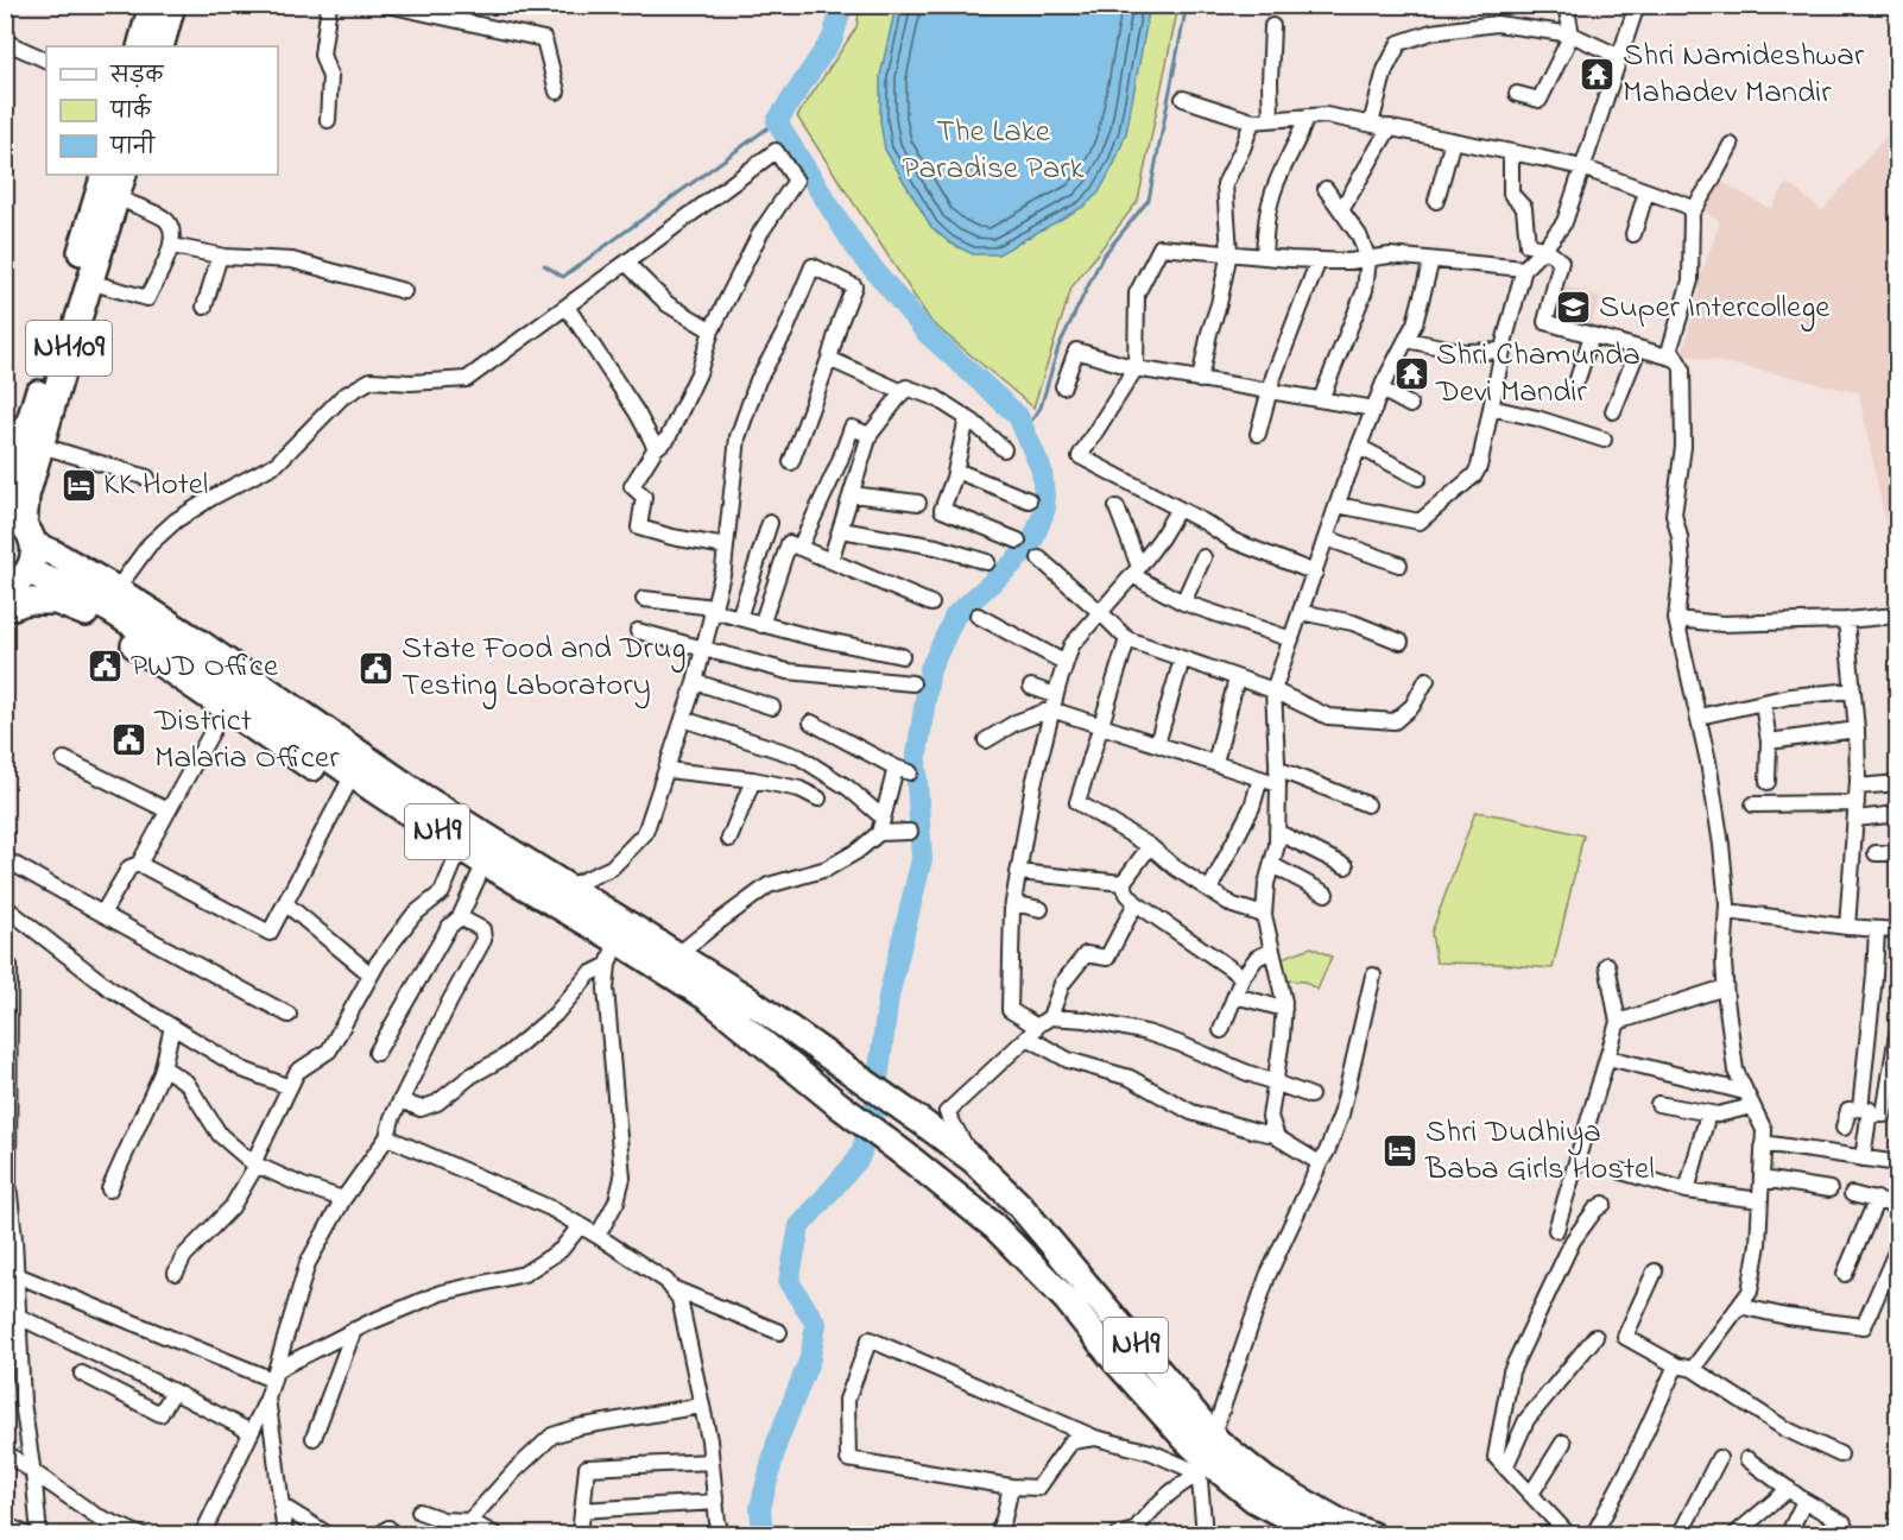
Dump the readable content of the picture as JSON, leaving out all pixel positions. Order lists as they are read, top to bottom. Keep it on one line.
{"streets":{"highway":["NH109","NH9"]},"crossings":[["NH109","NH9"]],"parks":["The Lake Paradise Park"],"places":{"temple":["Shri Namideshwar Mahadev Mandir","Shri Chamunda Devi Mandir"],"school or university":["Super Intercollege"],"hotel":["KK Hotel","Shri Dudhiya Baba Girls Hostel"],"public building":["PWD Office","State Food and Drug Testing Laboratory","District Malaria Officer"]},"legend":["सड़क","पार्क","पानी"]}
